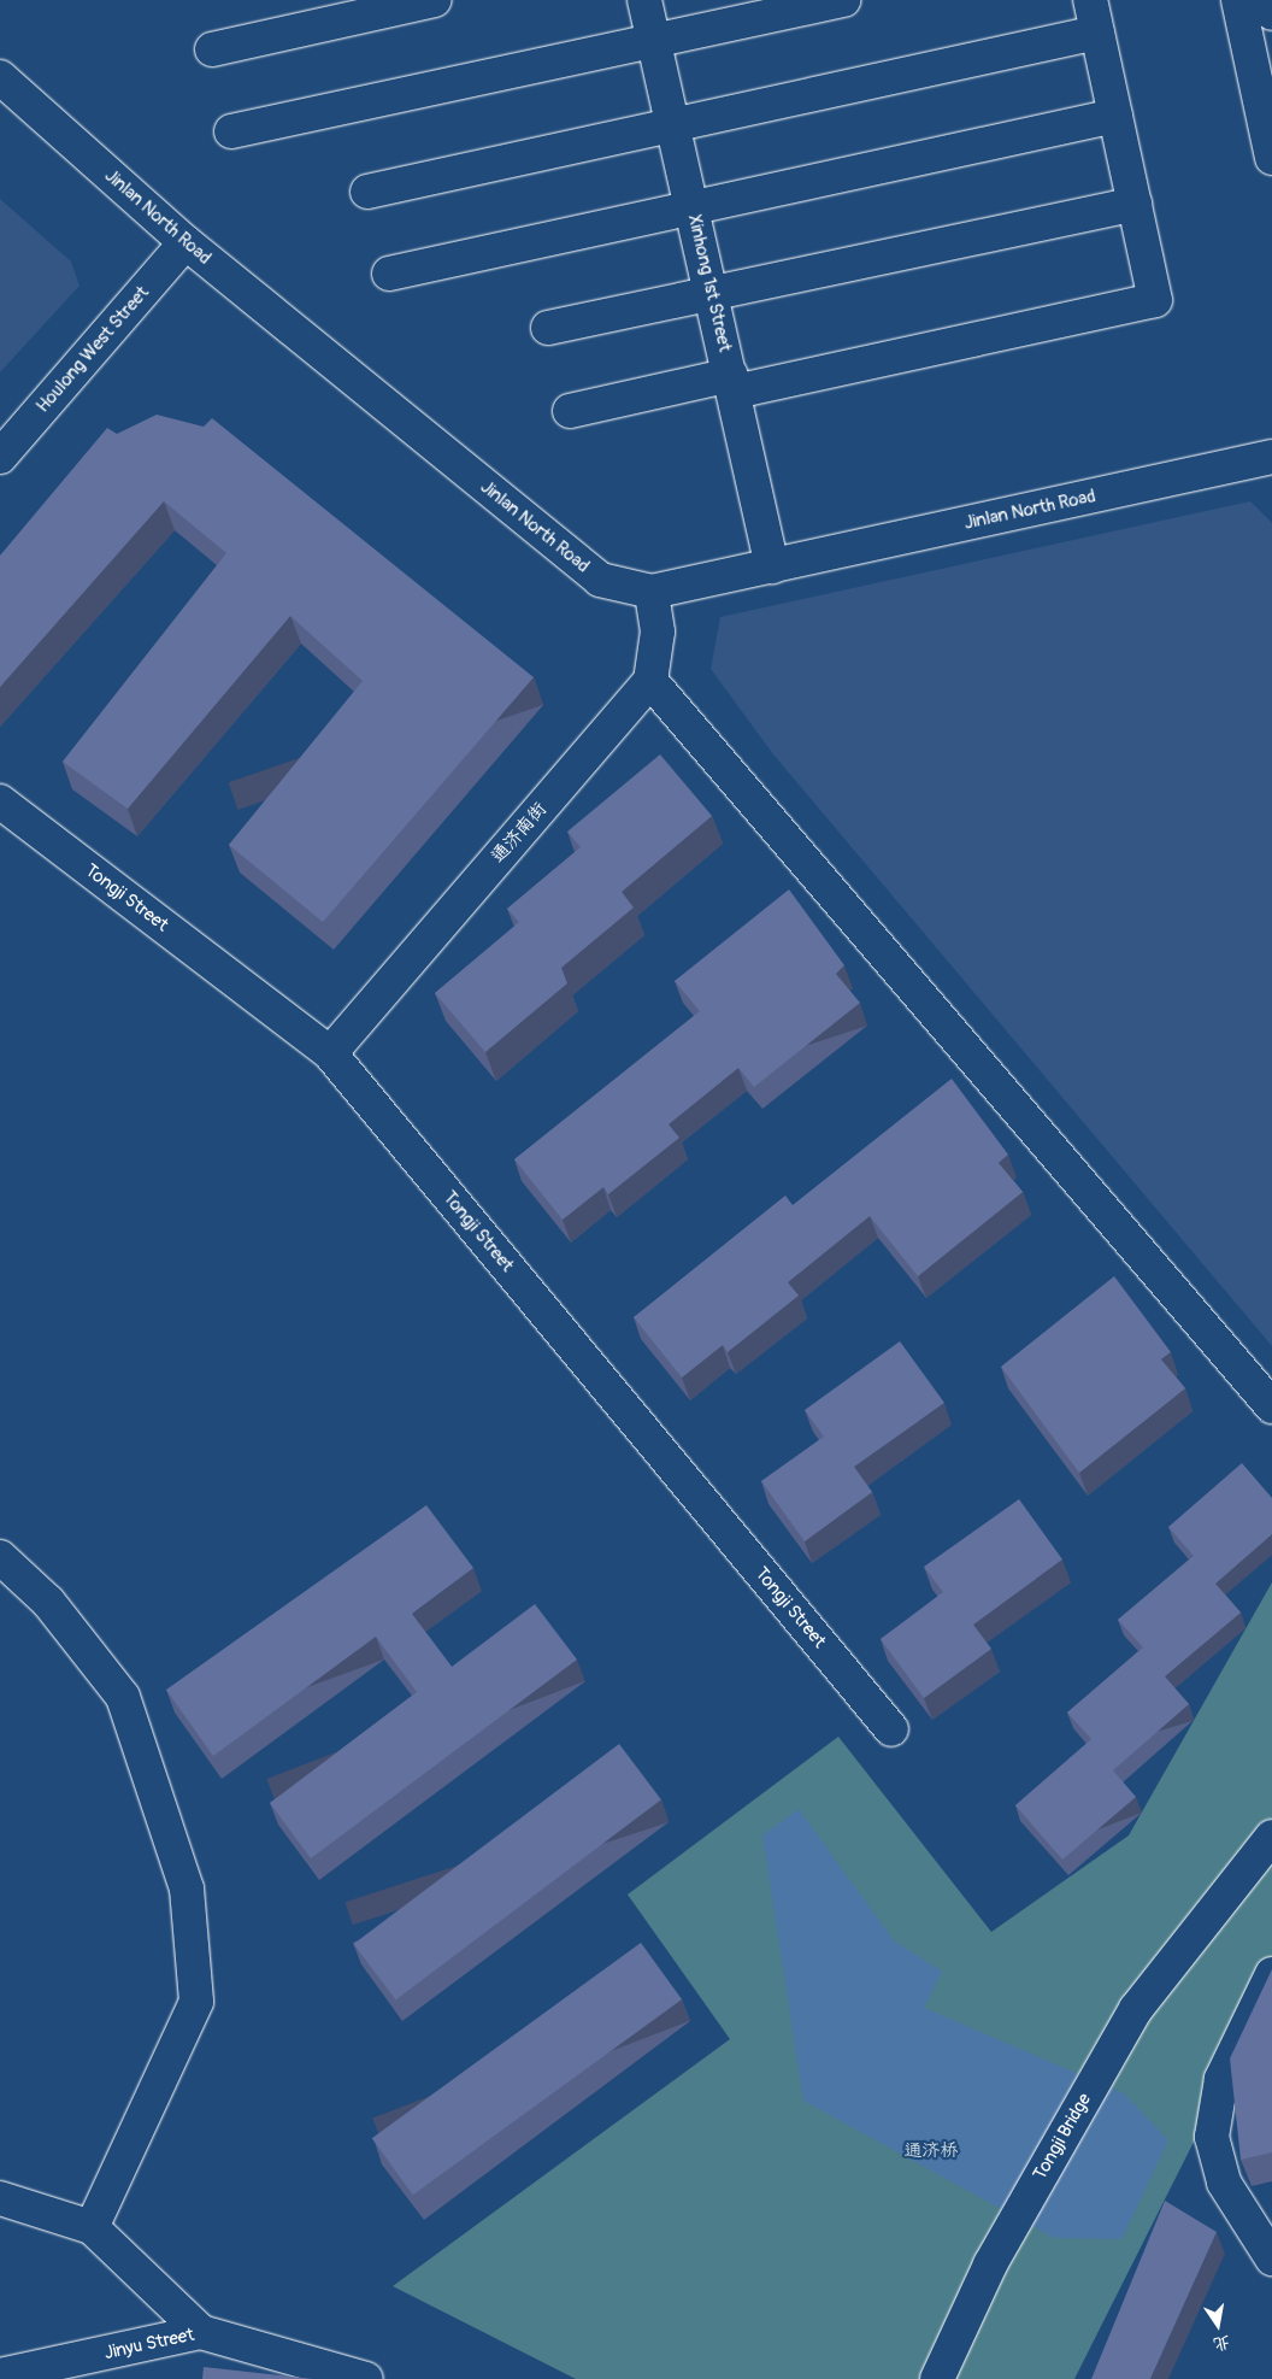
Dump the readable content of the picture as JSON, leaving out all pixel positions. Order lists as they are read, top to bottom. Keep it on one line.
{"streets":{"street":["Jinlan North Road","Xinhong 1st Street","Houlong West Street","通济南街","Tongji Street","Tongji Bridge","Jinyu Street"]},"crossings":[["Jinlan North Road","Xinhong 1st Street"],["Jinlan North Road","Houlong West Street"],["通济南街","Tongji Street"]],"parks":["通济桥"],"north":"bottom"}
